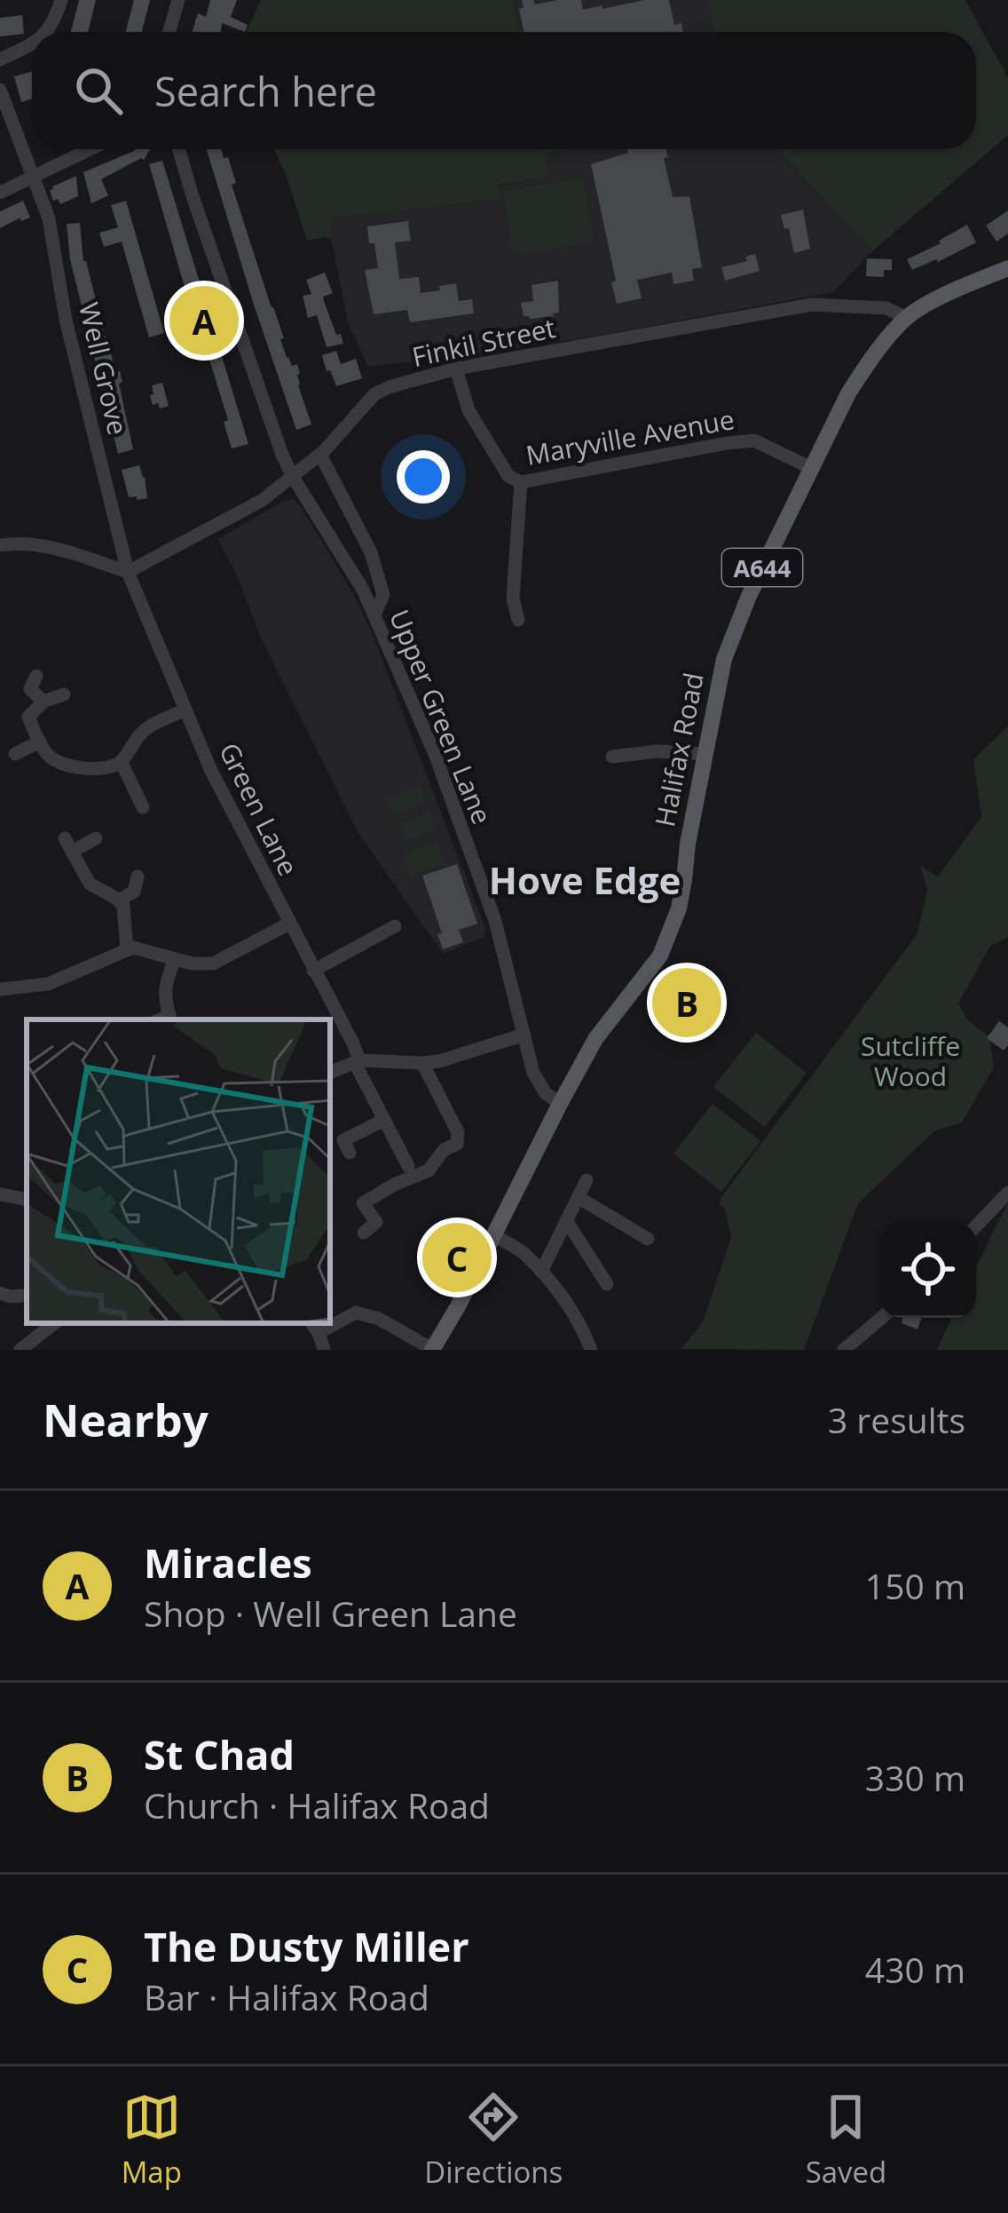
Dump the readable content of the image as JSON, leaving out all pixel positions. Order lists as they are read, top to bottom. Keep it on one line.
{"streets":{"main road":["A644","Halifax Road"],"street":["Finkil Street","Well Grove","Maryville Avenue","Upper Green Lane","Green Lane"]},"crossings":[["Finkil Street","Well Grove"],["Finkil Street","Maryville Avenue"],["Finkil Street","Upper Green Lane"],["Finkil Street","Halifax Road"],["Finkil Street","Green Lane"],["Well Grove","Green Lane"],["Maryville Avenue","Halifax Road"],["Upper Green Lane","Halifax Road"]],"districts":["Hove Edge"],"parks":["Sutcliffe Wood"],"page":{"search":"Search here","pins":["A","B","C"],"heading":["Nearby","3 results"],"list":[{"mark":"A","name":"Miracles","note":"Shop · Well Green Lane","value":"150 m"},{"mark":"B","name":"St Chad","note":"Church · Halifax Road","value":"330 m"},{"mark":"C","name":"The Dusty Miller","note":"Bar · Halifax Road","value":"430 m"}],"nav":["Map","Directions","Saved"]}}
